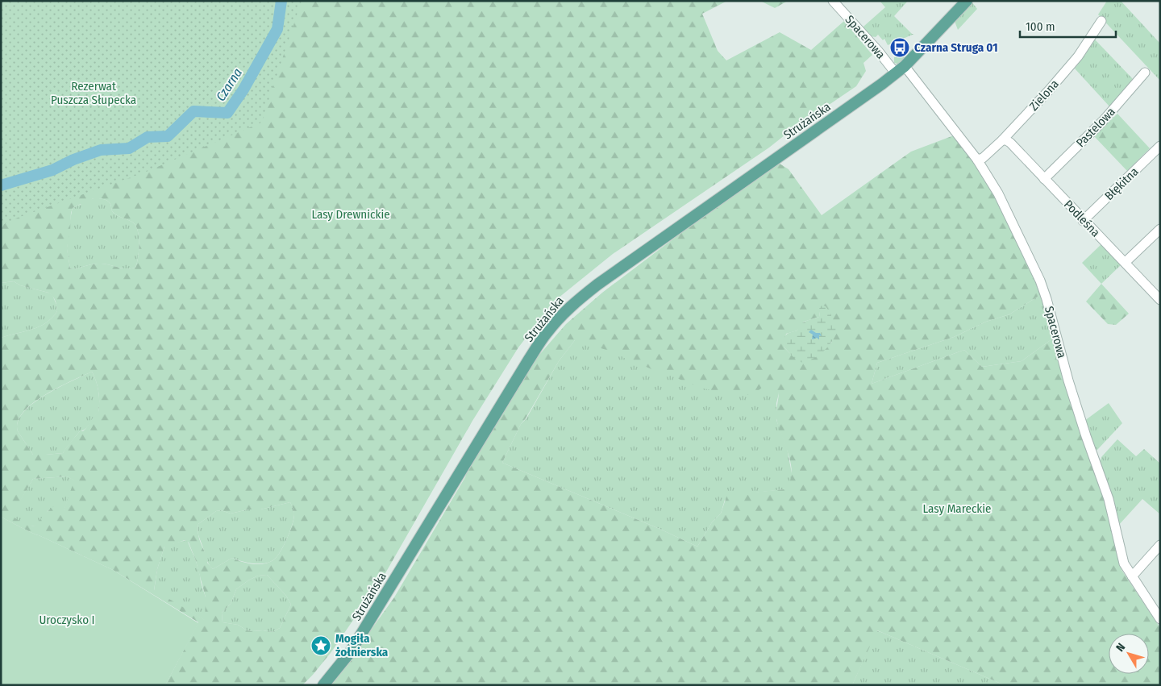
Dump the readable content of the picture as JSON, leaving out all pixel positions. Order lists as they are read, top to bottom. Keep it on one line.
{"streets":{"main road":["Strużańska"],"street":["Spacerowa","Zielona","Pastelowa","Błękitna","Podleśna"]},"crossings":[["Spacerowa","Zielona"],["Spacerowa","Strużańska"],["Zielona","Podleśna"],["Pastelowa","Podleśna"],["Błękitna","Podleśna"]],"water":["Czarna"],"parks":["Rezerwat Puszcza Słupecka","Lasy Drewnickie","Lasy Mareckie","Uroczysko I"],"places":{"bus stop":["Czarna Struga 01"],"place":["Mogiła żołnierska"]},"scale_bar":"100 m","north":"top left"}
